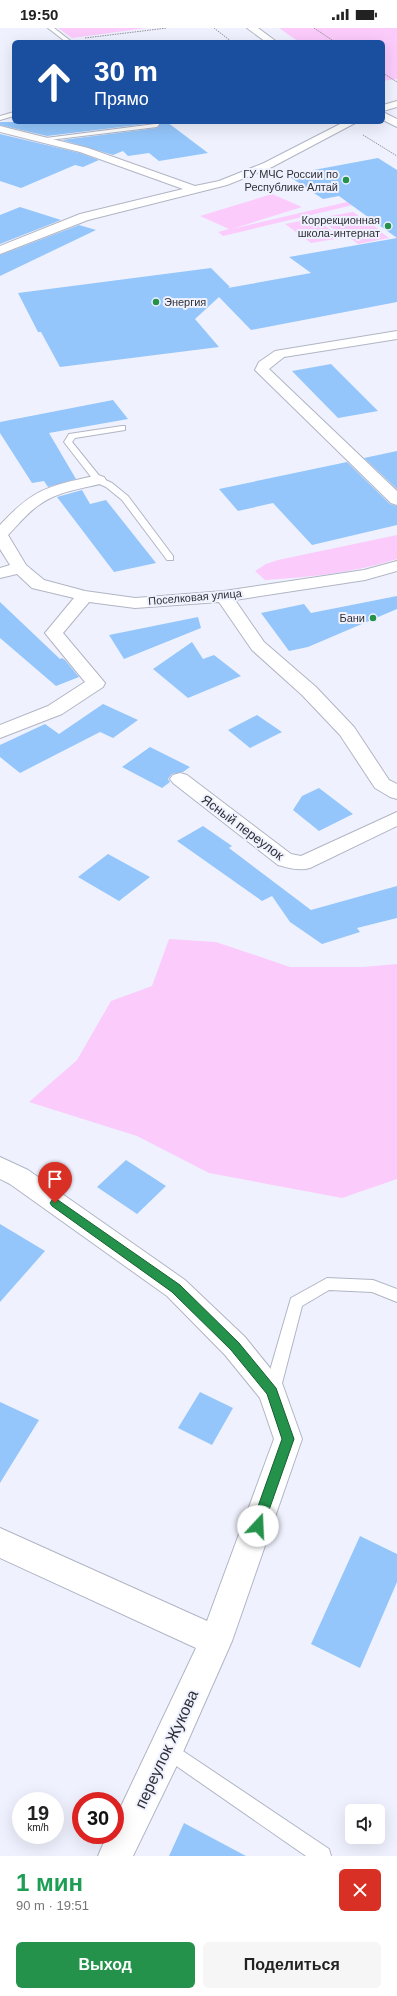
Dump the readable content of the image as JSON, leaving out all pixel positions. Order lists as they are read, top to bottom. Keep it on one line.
{"streets":{"street":["Поселковая улица","Ясный переулок","переулок Жукова"]},"places":["ГУ МЧС России по Республике Алтай","Коррекционная школа-интернат","Энергия","Бани"],"page":{"status":"19:50","turn":["30 m","Прямо"],"speed":"19 km/h","limit":"30","heading":["1 мин","90 m · 19:51"],"buttons":["Выход","Поделиться"]}}
